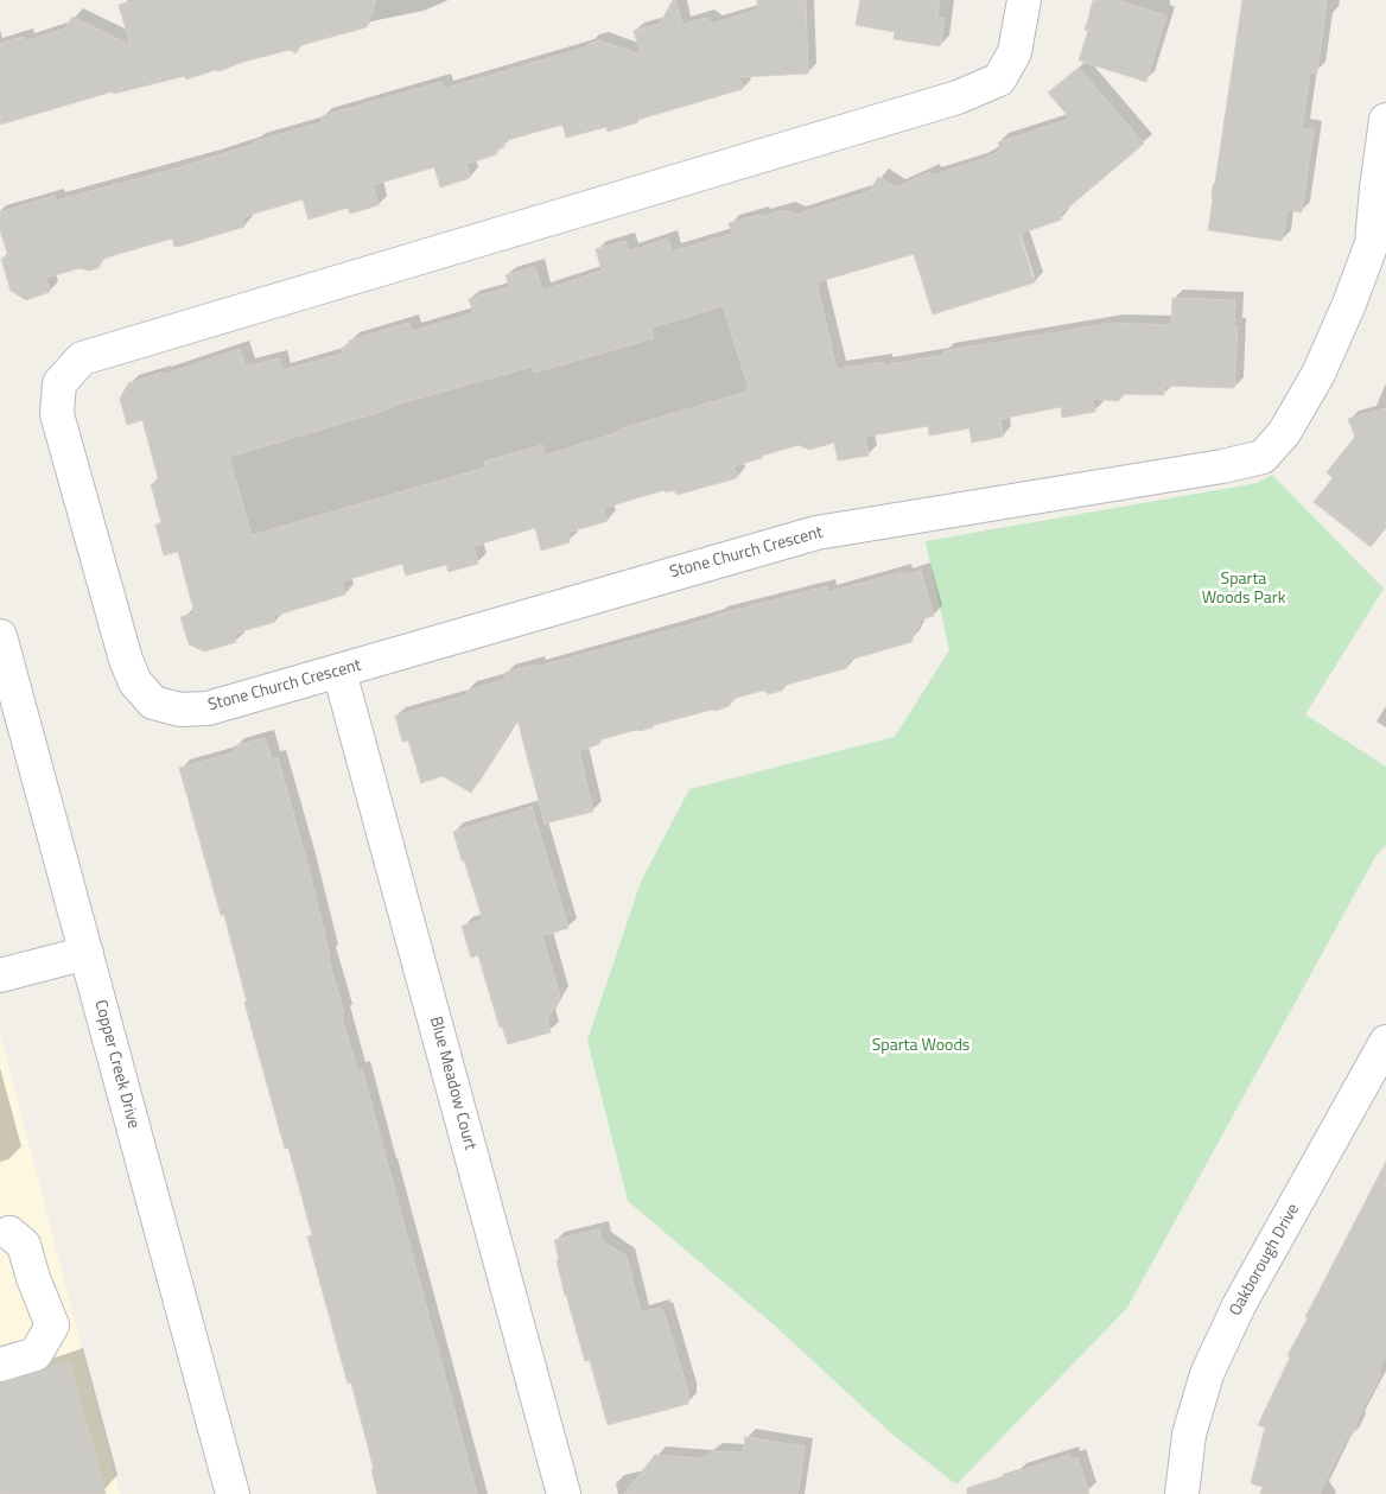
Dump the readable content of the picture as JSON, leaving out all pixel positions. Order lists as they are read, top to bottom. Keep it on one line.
{"streets":{"street":["Stone Church Crescent","Copper Creek Drive","Blue Meadow Court","Oakborough Drive"]},"crossings":[["Stone Church Crescent","Blue Meadow Court"]],"parks":["Sparta Woods Park","Sparta Woods"]}
